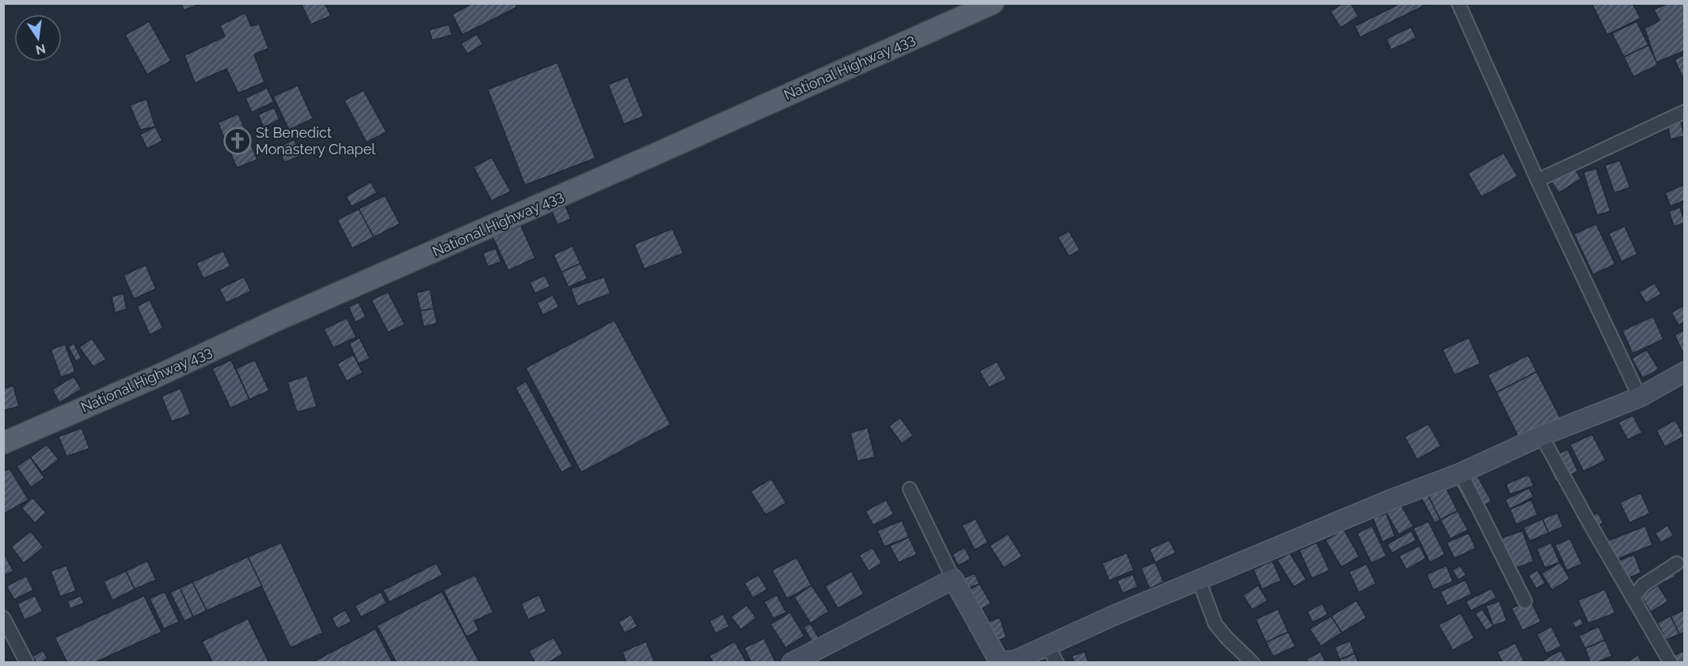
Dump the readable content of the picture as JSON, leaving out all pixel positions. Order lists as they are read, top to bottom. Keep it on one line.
{"streets":{"main road":["National Highway 433"]},"places":{"church":["St Benedict Monastery Chapel"]},"north":"bottom"}
